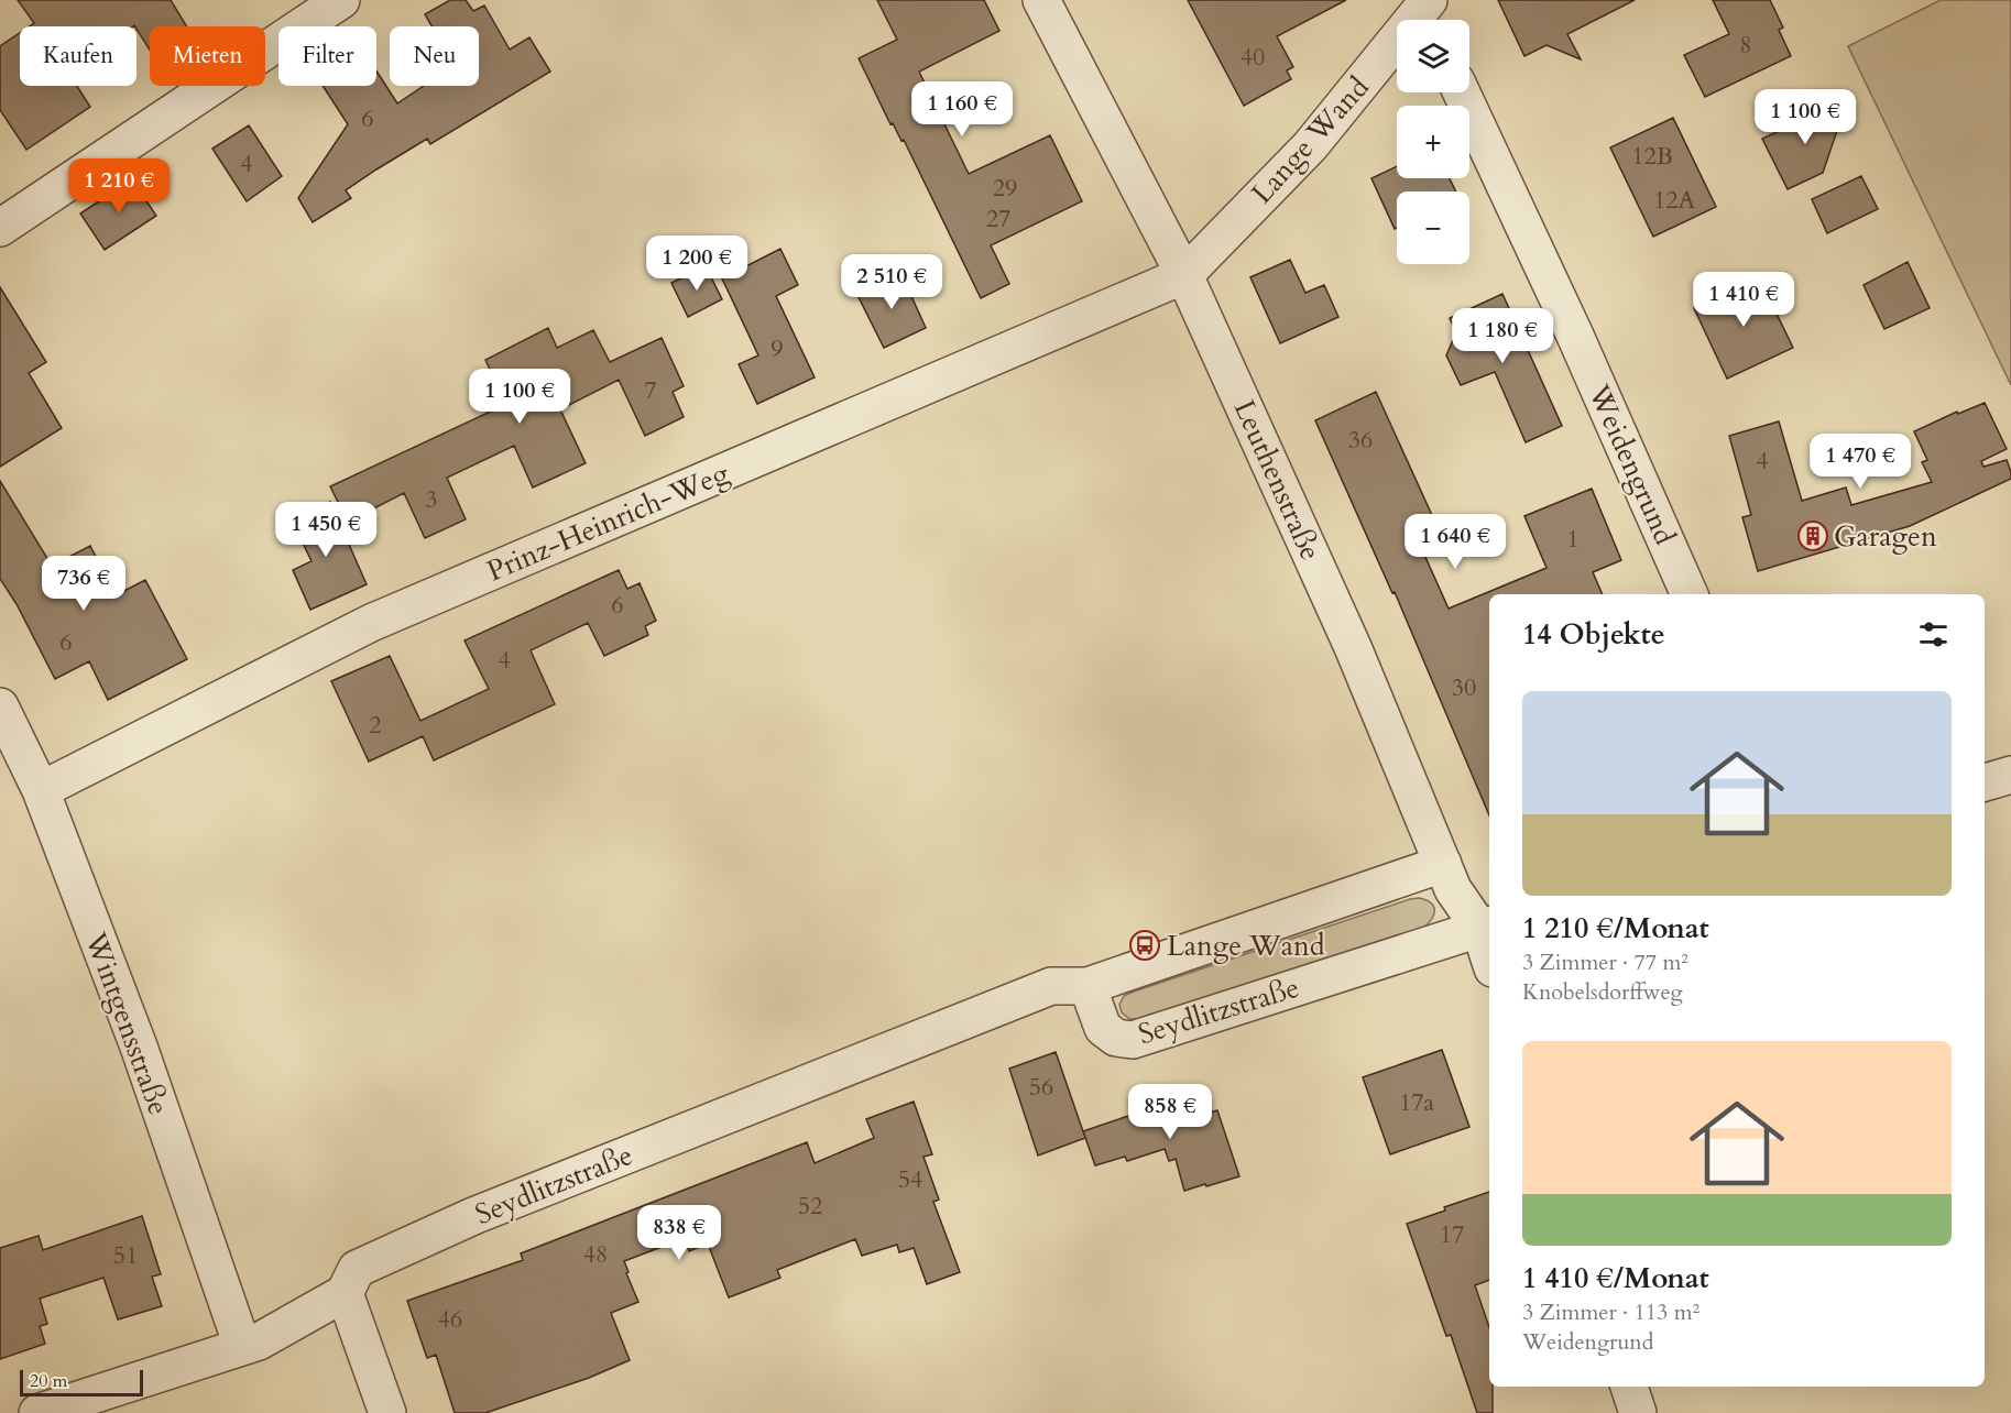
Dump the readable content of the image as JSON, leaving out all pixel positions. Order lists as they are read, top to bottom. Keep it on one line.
{"streets":{"street":["Lange Wand","Weidengrund","Leuthenstraße","Prinz-Heinrich-Weg","Seydlitzstraße","Wintgensstraße"]},"crossings":[["Lange Wand","Leuthenstraße"],["Lange Wand","Prinz-Heinrich-Weg"],["Leuthenstraße","Prinz-Heinrich-Weg"],["Leuthenstraße","Seydlitzstraße"],["Prinz-Heinrich-Weg","Wintgensstraße"],["Seydlitzstraße","Wintgensstraße"]],"places":{"building":["Garagen"],"bus stop":["Lange Wand"]},"house_numbers":["8","40","6","12B","4","29","12A","27","9","7","36","4","3","1","6","6","4","30","2","56","17a","54","52","17","48","51","46"],"scale_bar":"20 m","page":{"map_buttons":["+","−"],"chip":["Kaufen","Mieten","Filter","Neu"],"price":["1 160 €","1 100 €","1 210 €","1 200 €","2 510 €","1 410 €","1 180 €","1 100 €","1 470 €","1 450 €","1 640 €","736 €","858 €","838 €"],"heading":"14 Objekte","list":[{"name":"1 210 €/Monat","note":"3 Zimmer · 77 m² · Knobelsdorffweg"},{"name":"1 410 €/Monat","note":"3 Zimmer · 113 m² · Weidengrund"}],"scale":"20 m"}}
